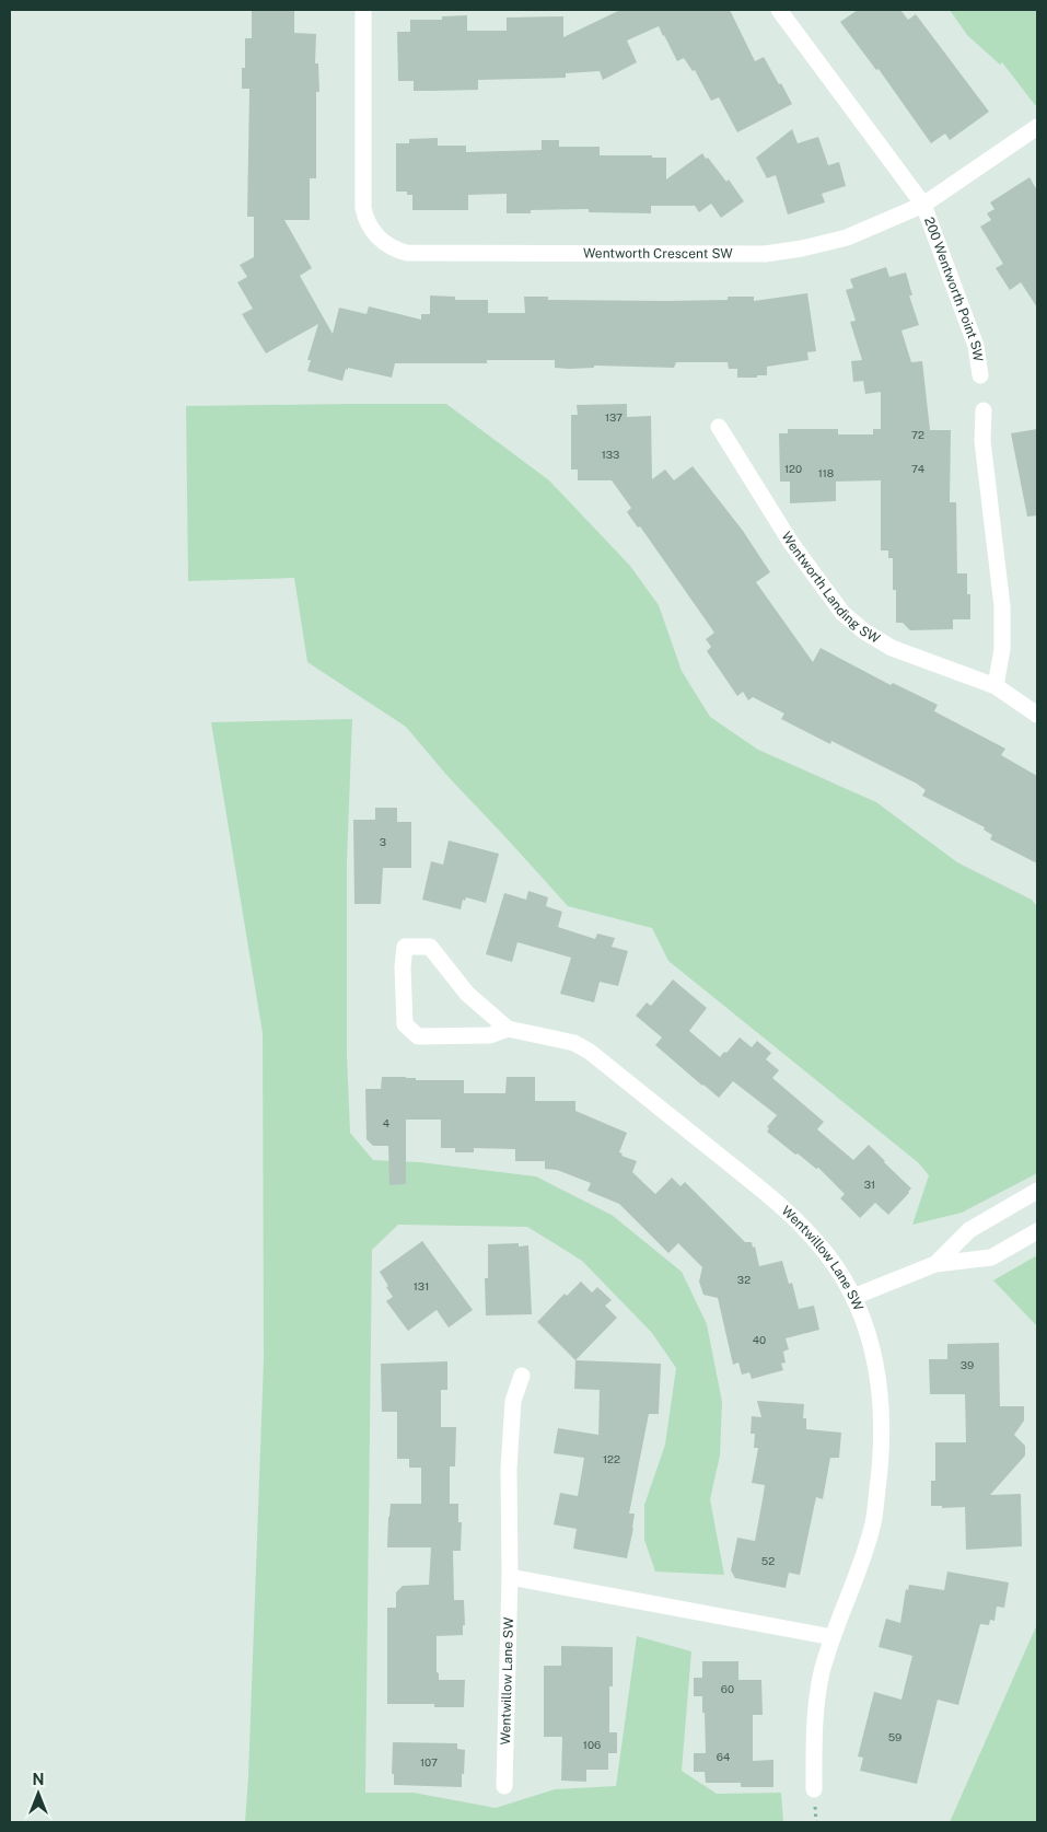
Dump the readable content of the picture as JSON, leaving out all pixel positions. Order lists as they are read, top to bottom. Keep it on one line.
{"streets":{"street":["Wentworth Crescent SW","200 Wentworth Point SW","Wentworth Landing SW","Wentwillow Lane SW"]},"crossings":[["Wentworth Crescent SW","200 Wentworth Point SW"]],"house_numbers":["137","72","133","120","74","118","3","4","31","32","131","40","39","122","52","60","59","106","64","107"],"north":"top"}
